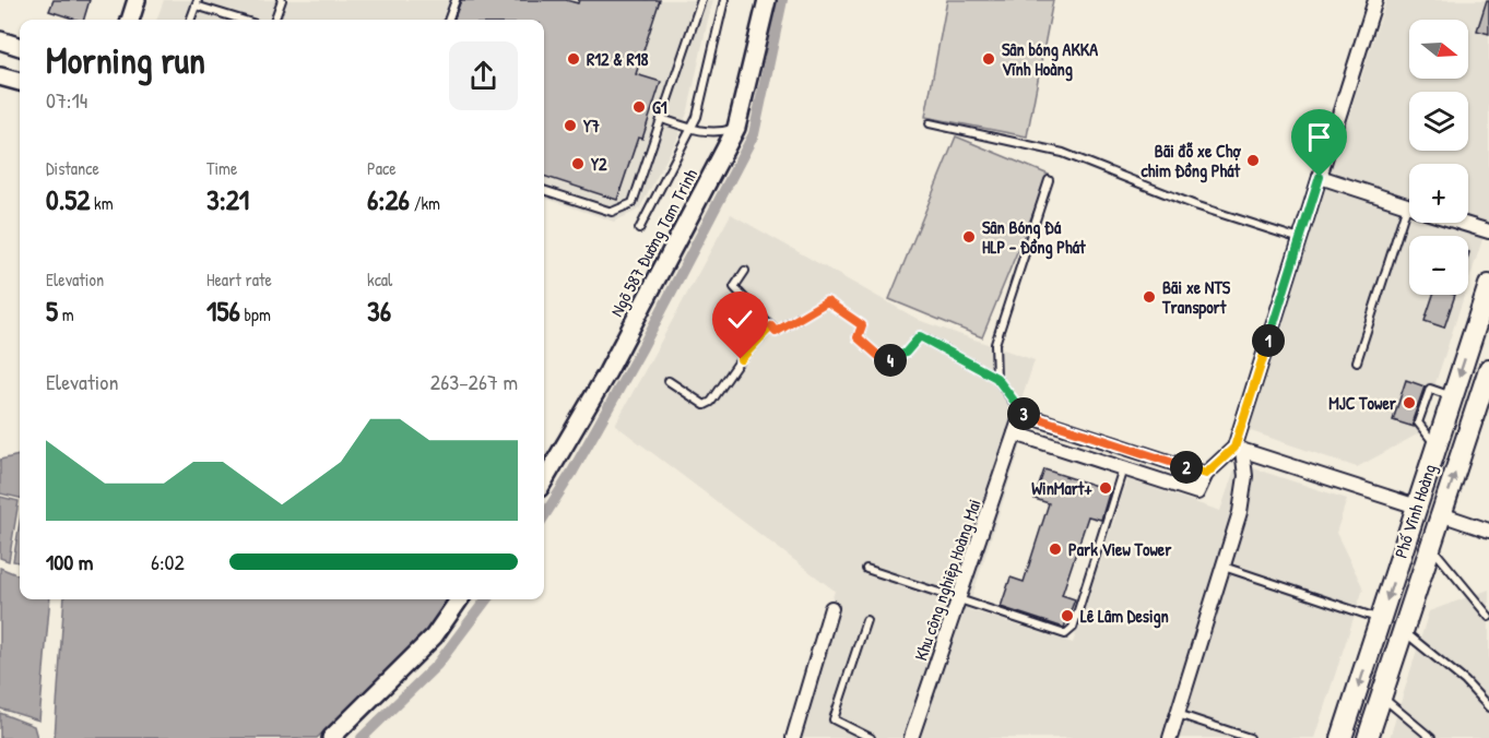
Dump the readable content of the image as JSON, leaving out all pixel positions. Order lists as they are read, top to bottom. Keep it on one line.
{"streets":{"main road":["Phố Vĩnh Hoàng"],"street":["Ngõ 587 Đường Tam Trinh","Khu công nghiệp Hoàng Mai"]},"places":["R12 & R18","Sân bóng AKKA Vĩnh Hoàng","G1","Y7","Bãi đỗ xe Chợ chim Đồng Phát","Y2","Sân Bóng Đá HLP - Đồng Phát","Bãi xe NTS Transport","MJC Tower","WinMart+","Park View Tower","Lê Lâm Design"],"north":"right","page":{"map_buttons":["+","−"],"heading":["Morning run","07:14"],"stats":[["Distance","0.52 km"],["Time","3:21"],["Pace","6:26 /km"],["Elevation","5 m"],["Heart rate","156 bpm"],["kcal","36"]],"pins":["1","4","3","2"],"chart":["Elevation","263–267 m"],"list":[{"name":"100 m","note":"6:02"}]}}
